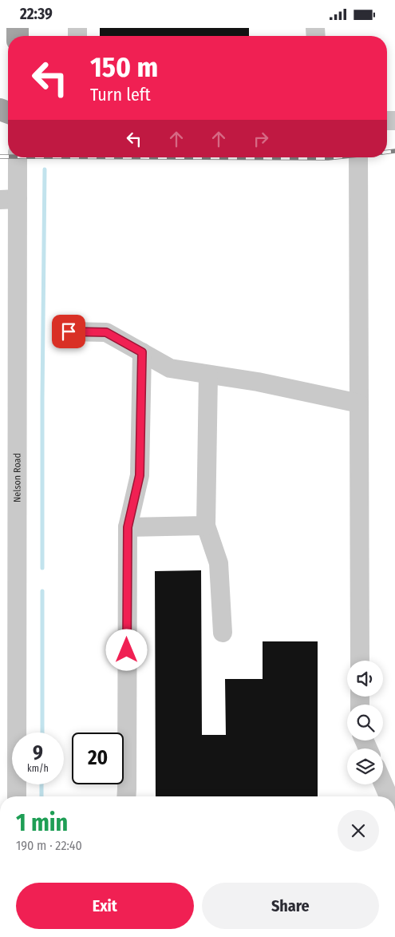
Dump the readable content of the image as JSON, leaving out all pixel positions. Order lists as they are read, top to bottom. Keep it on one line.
{"streets":{"street":["Nelson Road"]},"page":{"status":"22:39","turn":["150 m","Turn left"],"speed":"9 km/h","limit":"20","heading":["1 min","190 m · 22:40"],"buttons":["Exit","Share"]}}
